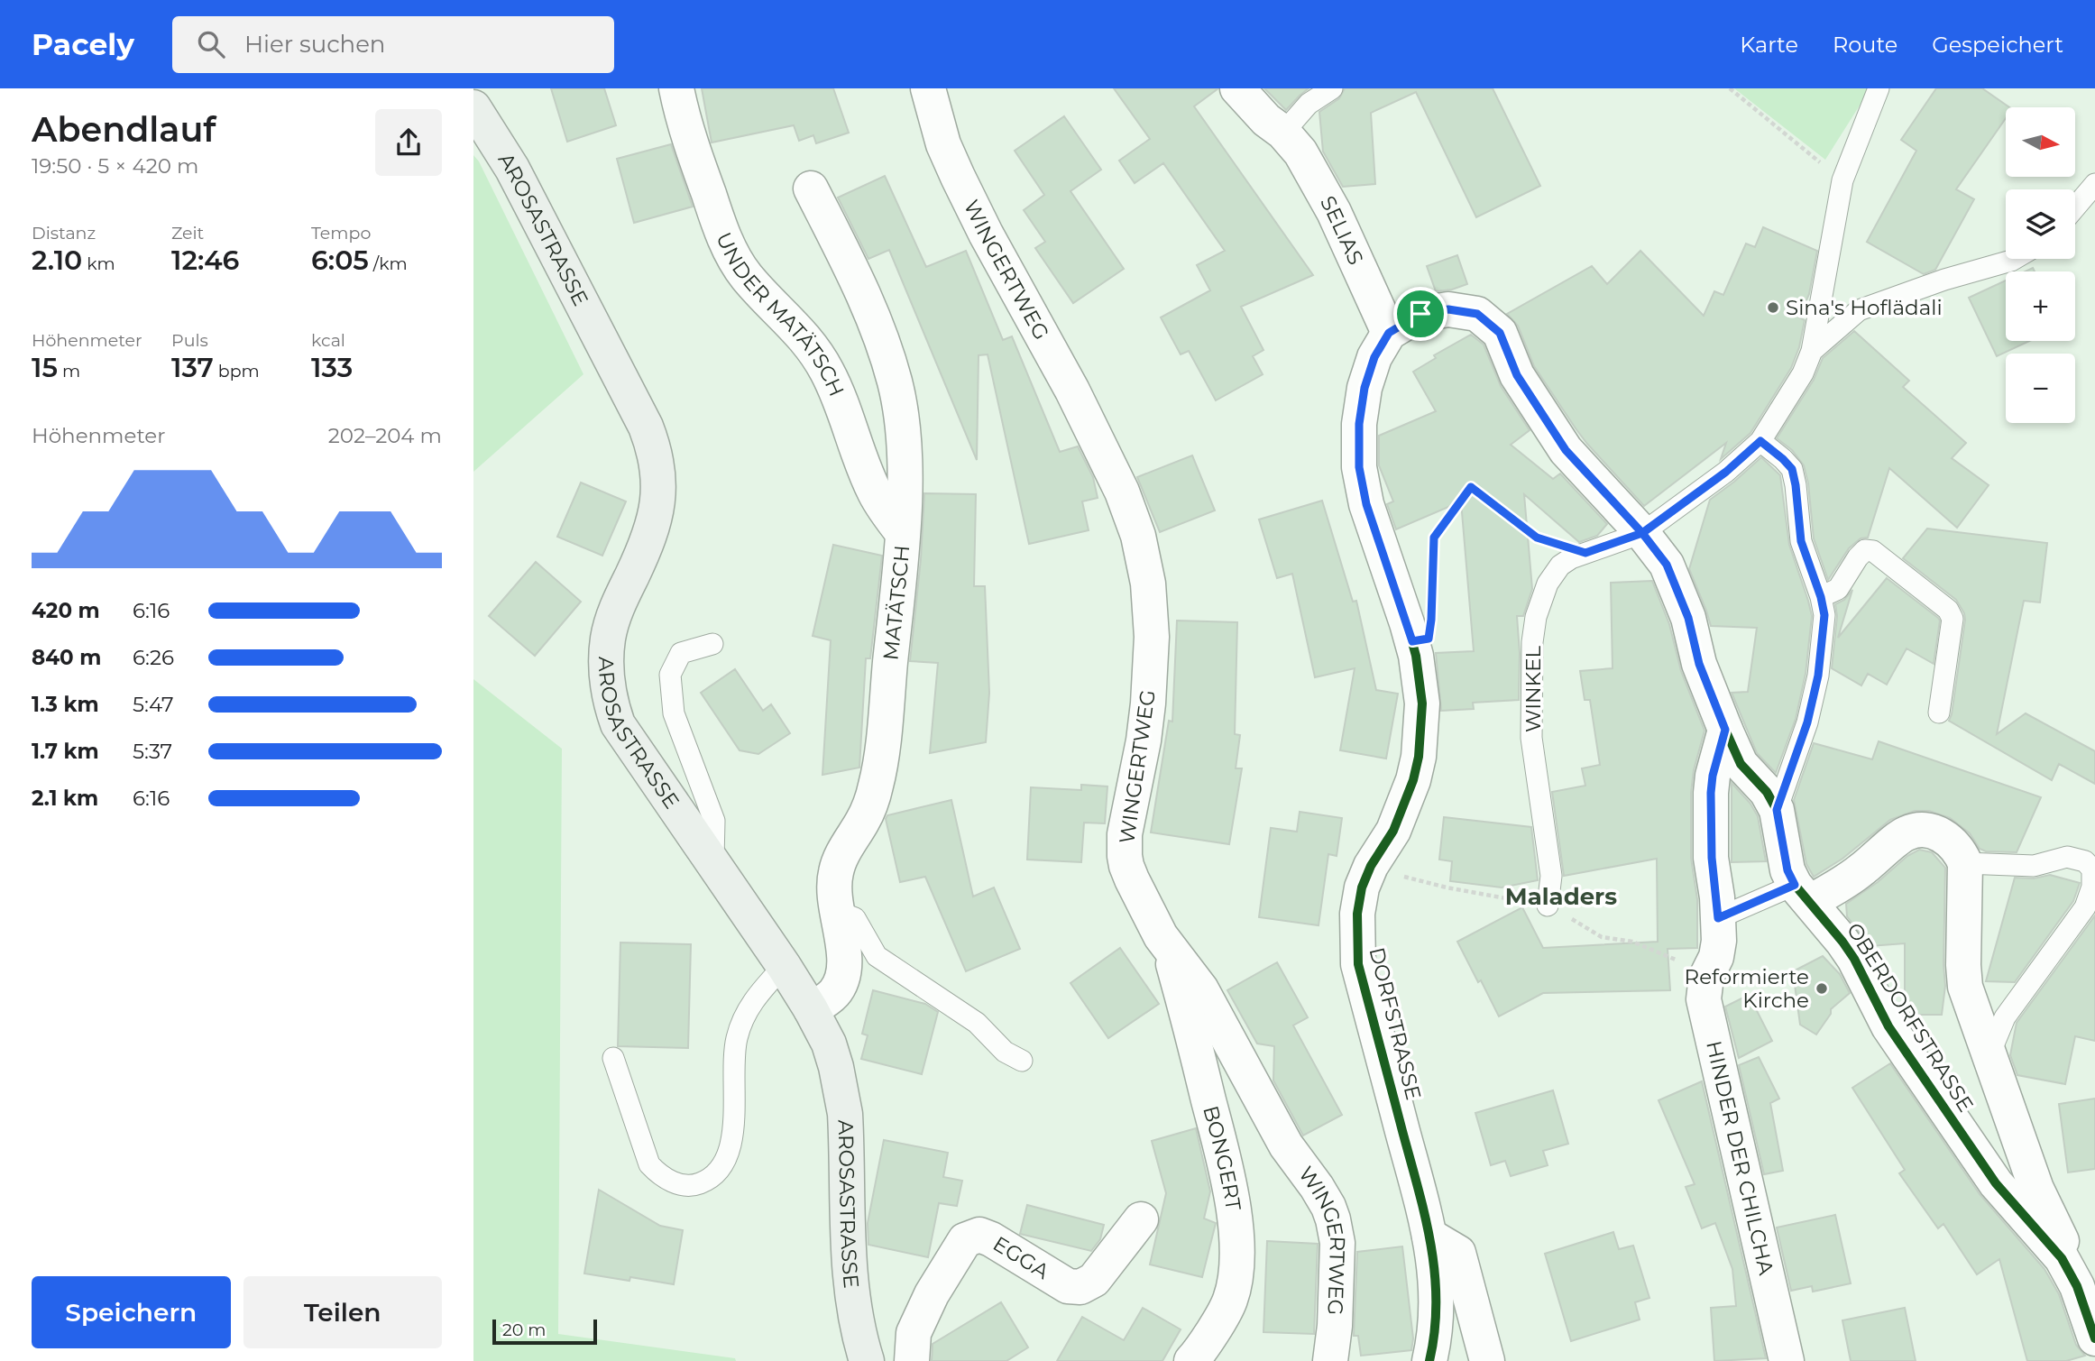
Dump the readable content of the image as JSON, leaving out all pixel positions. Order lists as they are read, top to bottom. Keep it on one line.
{"streets":{"main road":["AROSASTRASSE"],"street":["SELIAS","WINGERTWEG","UNDER MATÄTSCH","MATÄTSCH","OBERDORFSTRASSE","DORFSTRASSE","HINDER DER CHILCHA","BONGERT","EGGA"],"lane":["WINKEL"]},"crossings":[["AROSASTRASSE","MATÄTSCH"],["SELIAS","DORFSTRASSE"],["WINGERTWEG","BONGERT"],["UNDER MATÄTSCH","MATÄTSCH"],["WINKEL","OBERDORFSTRASSE"],["WINKEL","DORFSTRASSE"],["OBERDORFSTRASSE","DORFSTRASSE"],["OBERDORFSTRASSE","HINDER DER CHILCHA"]],"districts":["Maladers"],"places":["Sina's Hoflädali","Reformierte Kirche"],"scale_bar":"20 m","north":"right","page":{"header":"Pacely","search":"Hier suchen","nav":["Karte","Route","Gespeichert"],"heading":["Abendlauf","19:50 · 5 × 420 m"],"map_buttons":["+","−"],"stats":[["Distanz","2.10 km"],["Zeit","12:46"],["Tempo","6:05 /km"],["Höhenmeter","15 m"],["Puls","137 bpm"],["kcal","133"]],"chart":["Höhenmeter","202–204 m"],"list":[{"name":"420 m","note":"6:16"},{"name":"840 m","note":"6:26"},{"name":"1.3 km","note":"5:47"},{"name":"1.7 km","note":"5:37"},{"name":"2.1 km","note":"6:16"}],"buttons":["Speichern","Teilen"],"scale":"20 m"}}
